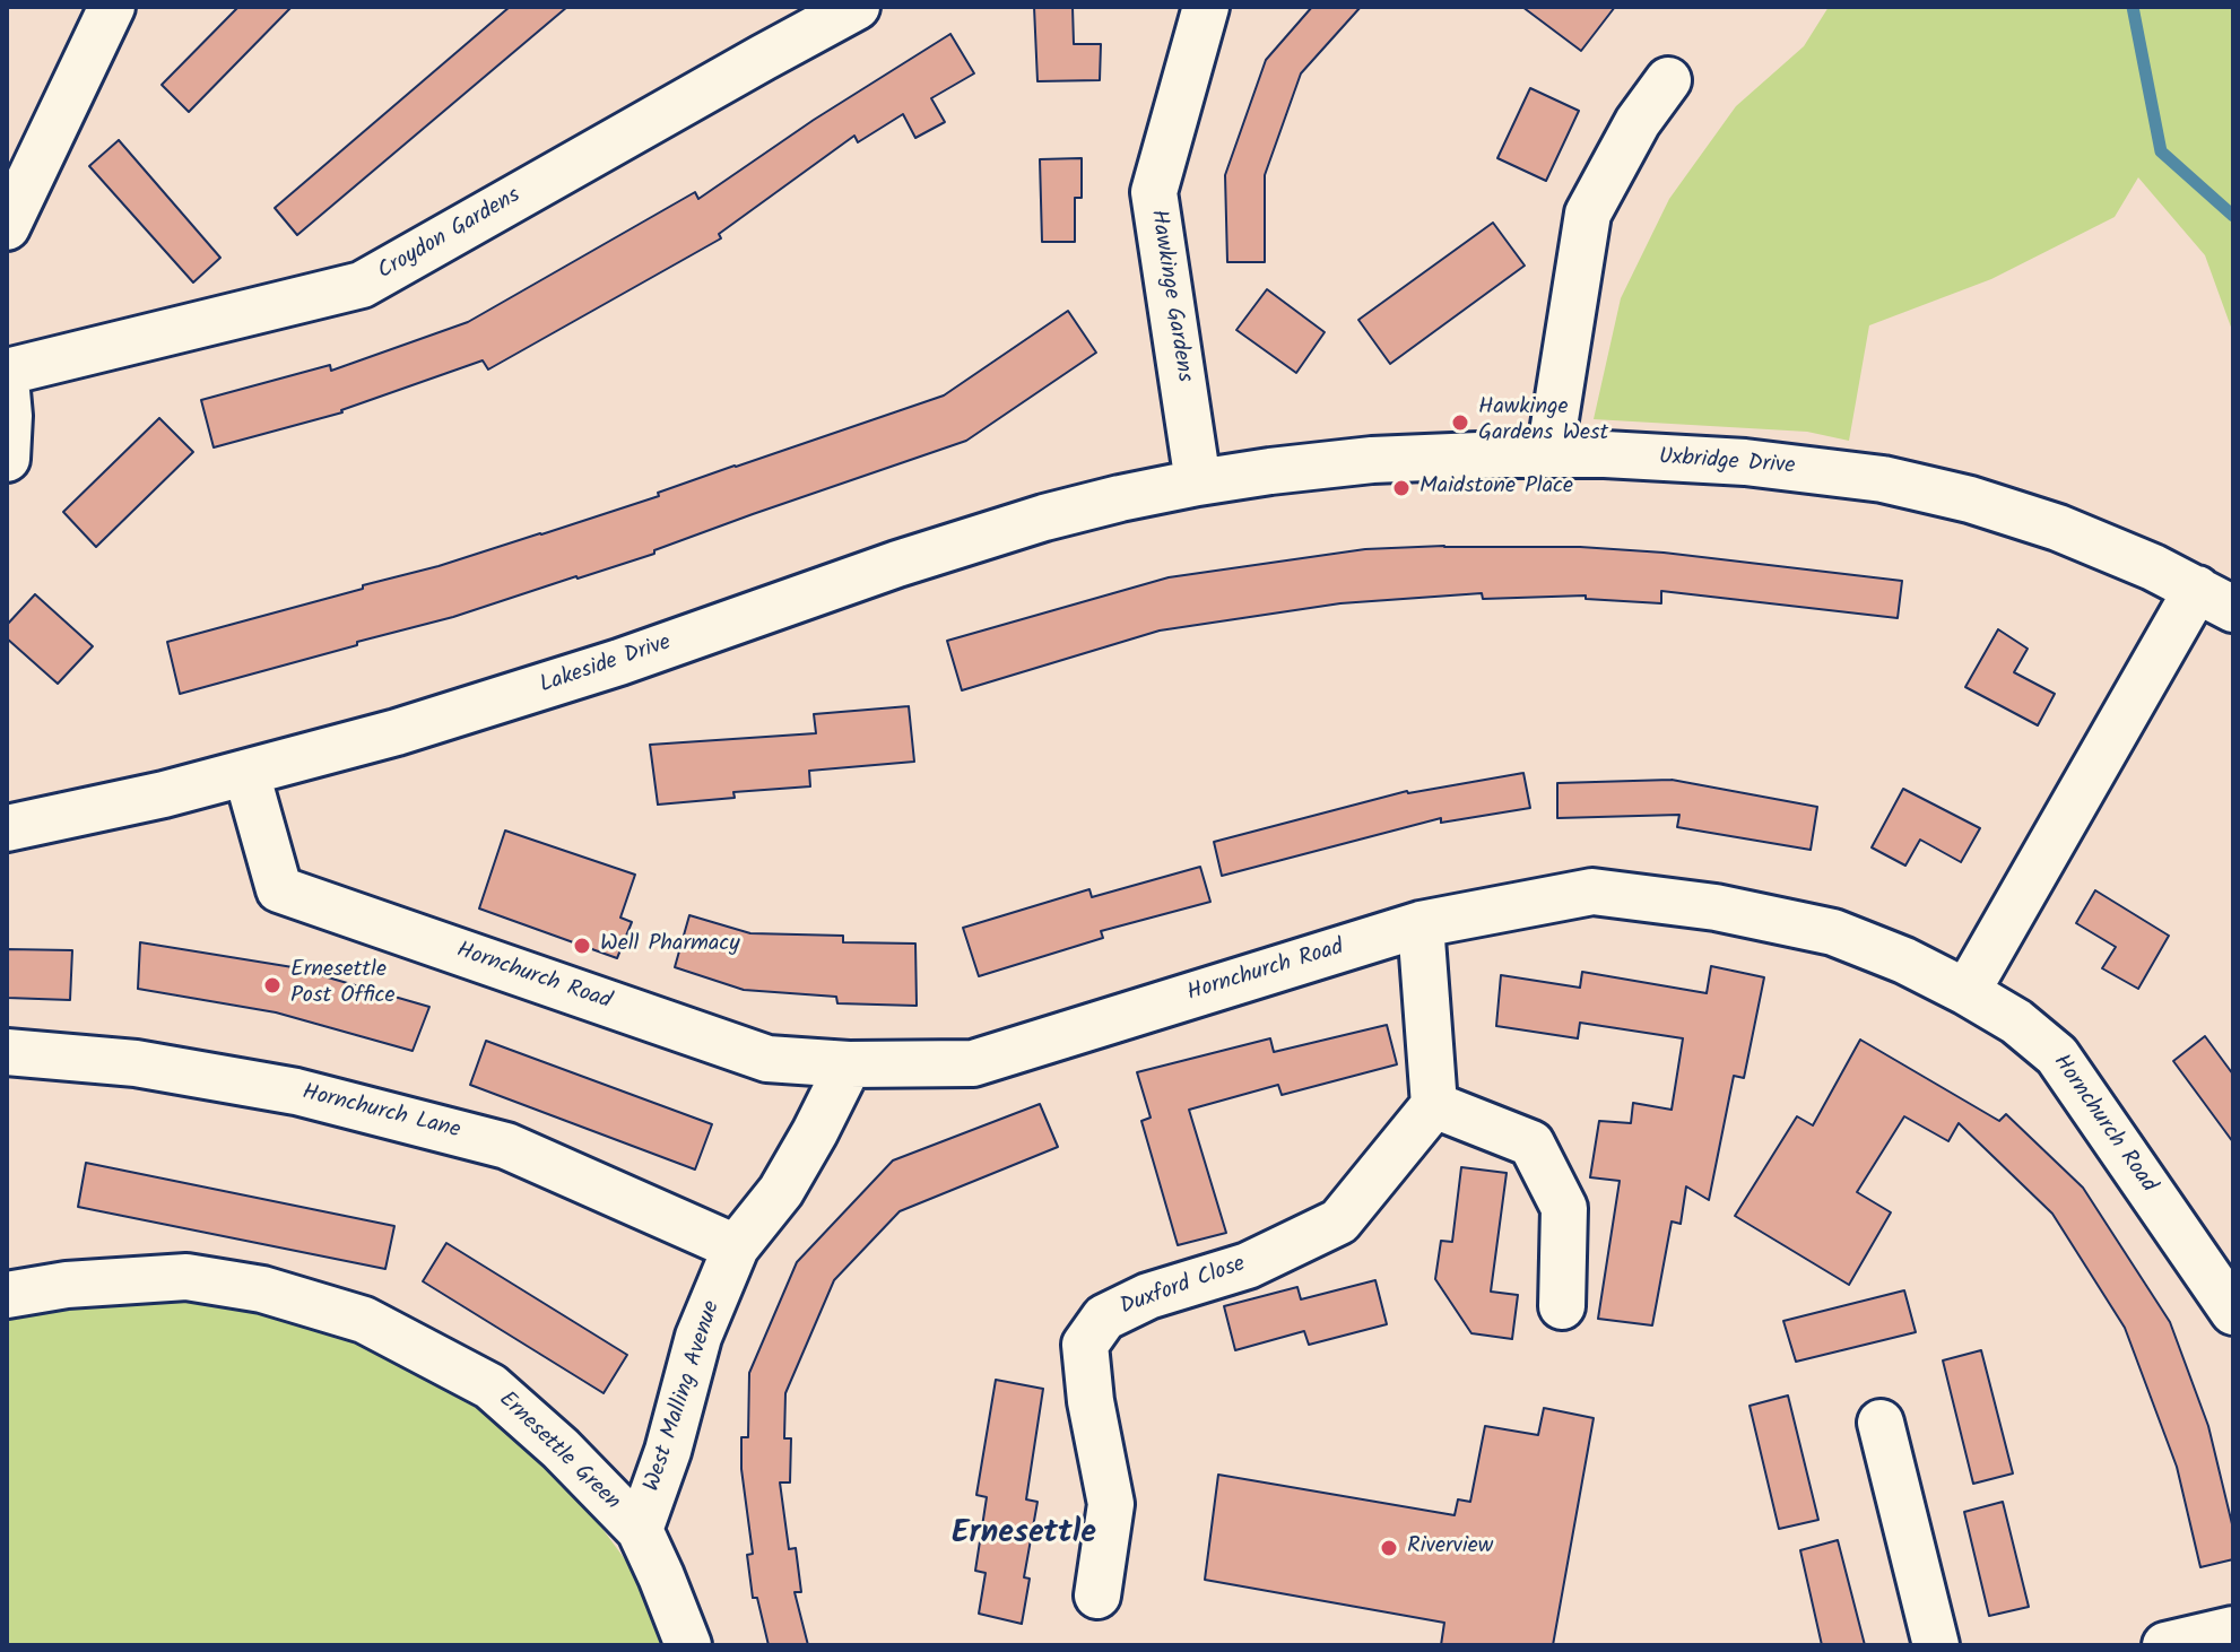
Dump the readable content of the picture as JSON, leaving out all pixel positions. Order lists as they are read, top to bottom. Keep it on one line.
{"streets":{"street":["Croydon Gardens","Hawkinge Gardens","Uxbridge Drive","Lakeside Drive","Hornchurch Road","Hornchurch Lane","Duxford Close","West Malling Avenue","Ernesettle Green"]},"crossings":[["Hawkinge Gardens","Uxbridge Drive"],["Hawkinge Gardens","Lakeside Drive"],["Uxbridge Drive","Lakeside Drive"],["Lakeside Drive","Hornchurch Road"],["Hornchurch Road","West Malling Avenue"],["Hornchurch Lane","West Malling Avenue"],["West Malling Avenue","Ernesettle Green"]],"districts":["Ernesettle"],"places":["Hawkinge Gardens West","Maidstone Place","Well Pharmacy","Ernesettle Post Office","Riverview"]}
